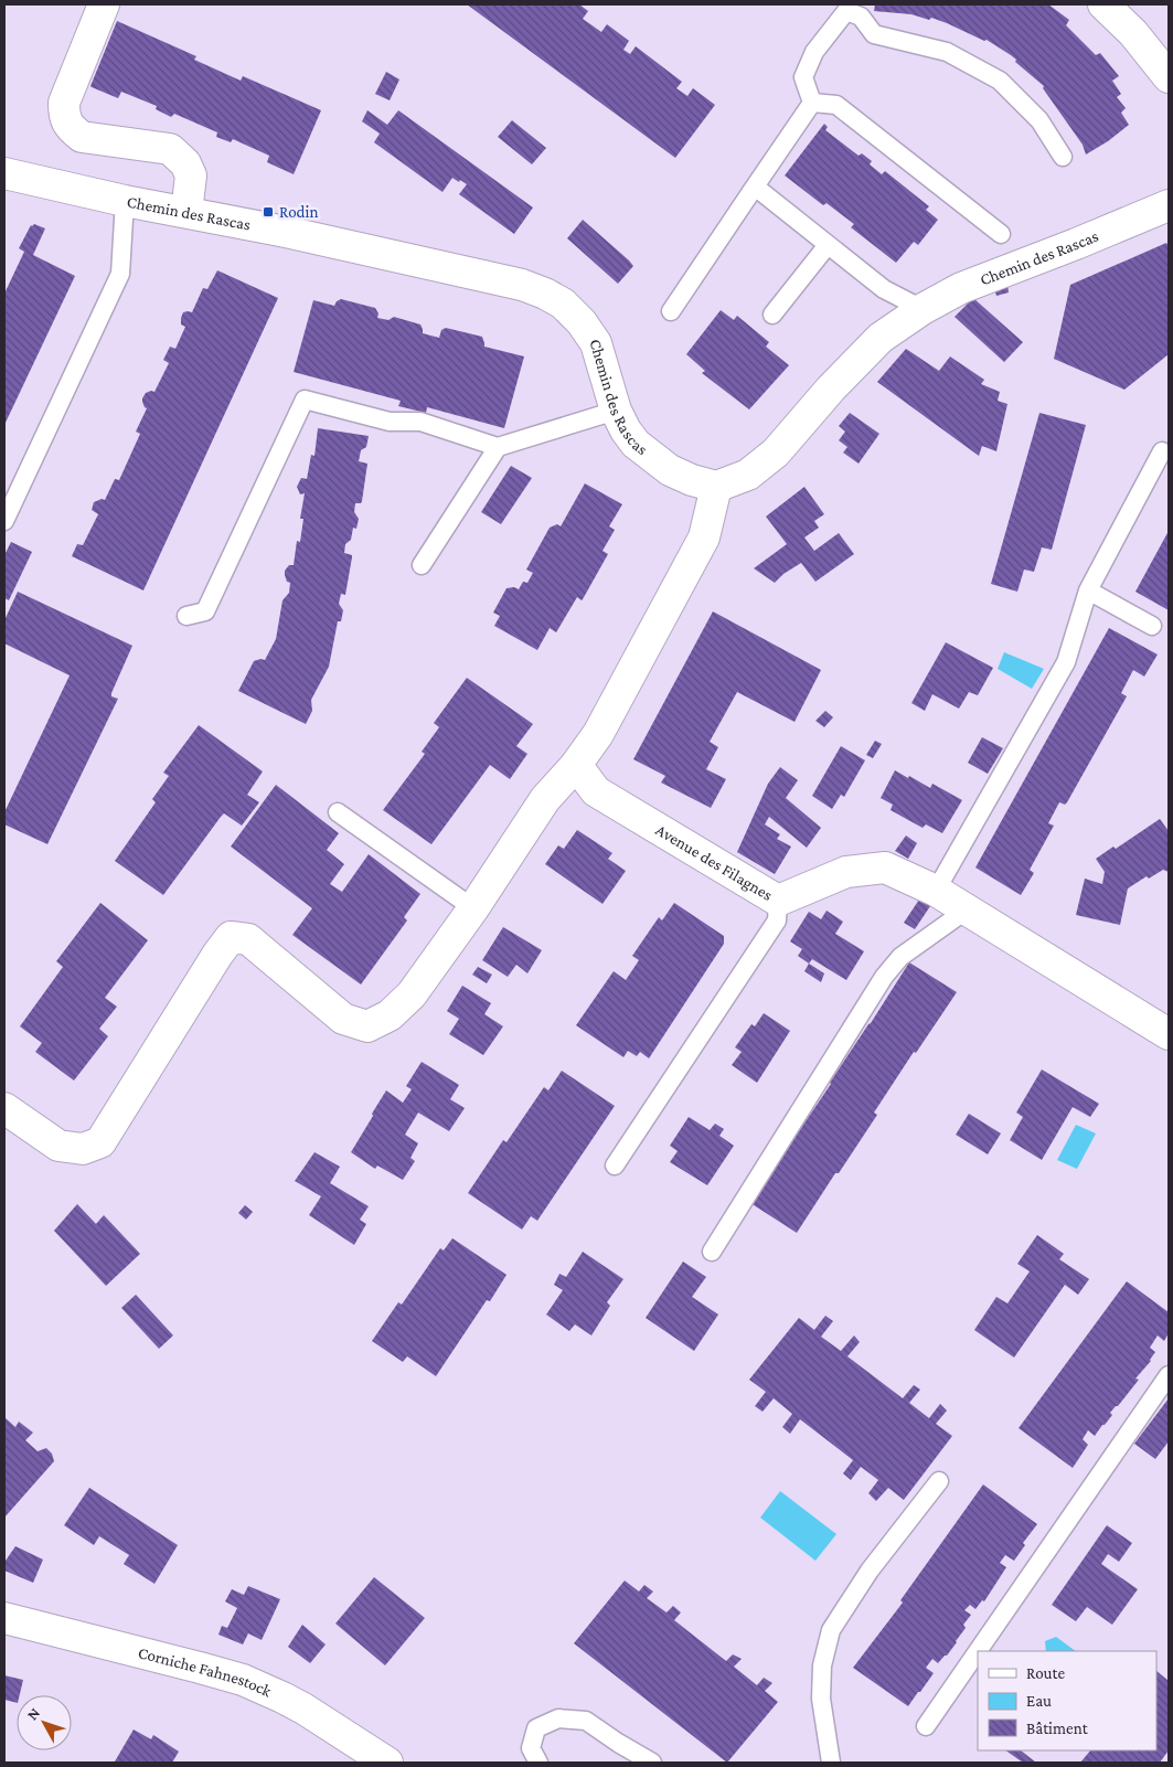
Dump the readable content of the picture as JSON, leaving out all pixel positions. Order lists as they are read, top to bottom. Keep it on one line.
{"streets":{"street":["Chemin des Rascas","Avenue des Filagnes","Corniche Fahnestock"]},"places":{"transit":["Rodin"]},"legend":["Route","Eau","Bâtiment"],"north":"top left"}
